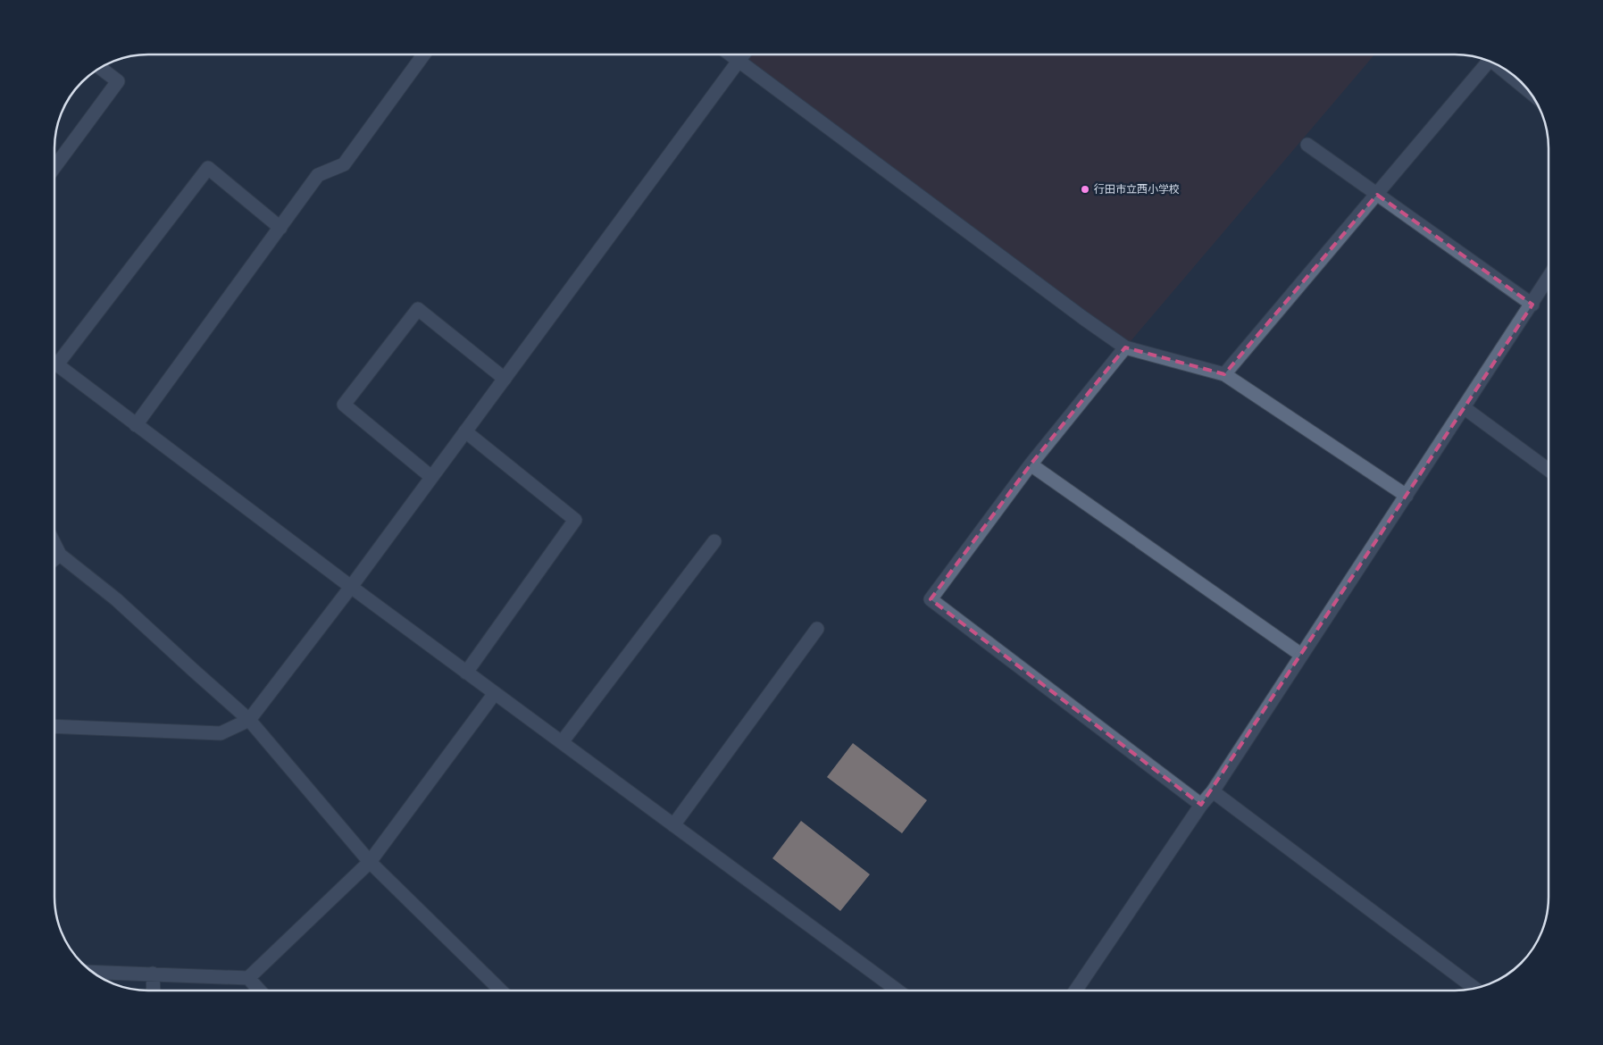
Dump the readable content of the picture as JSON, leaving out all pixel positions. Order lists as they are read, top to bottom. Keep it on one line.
{"places":["行田市立西小学校"]}
